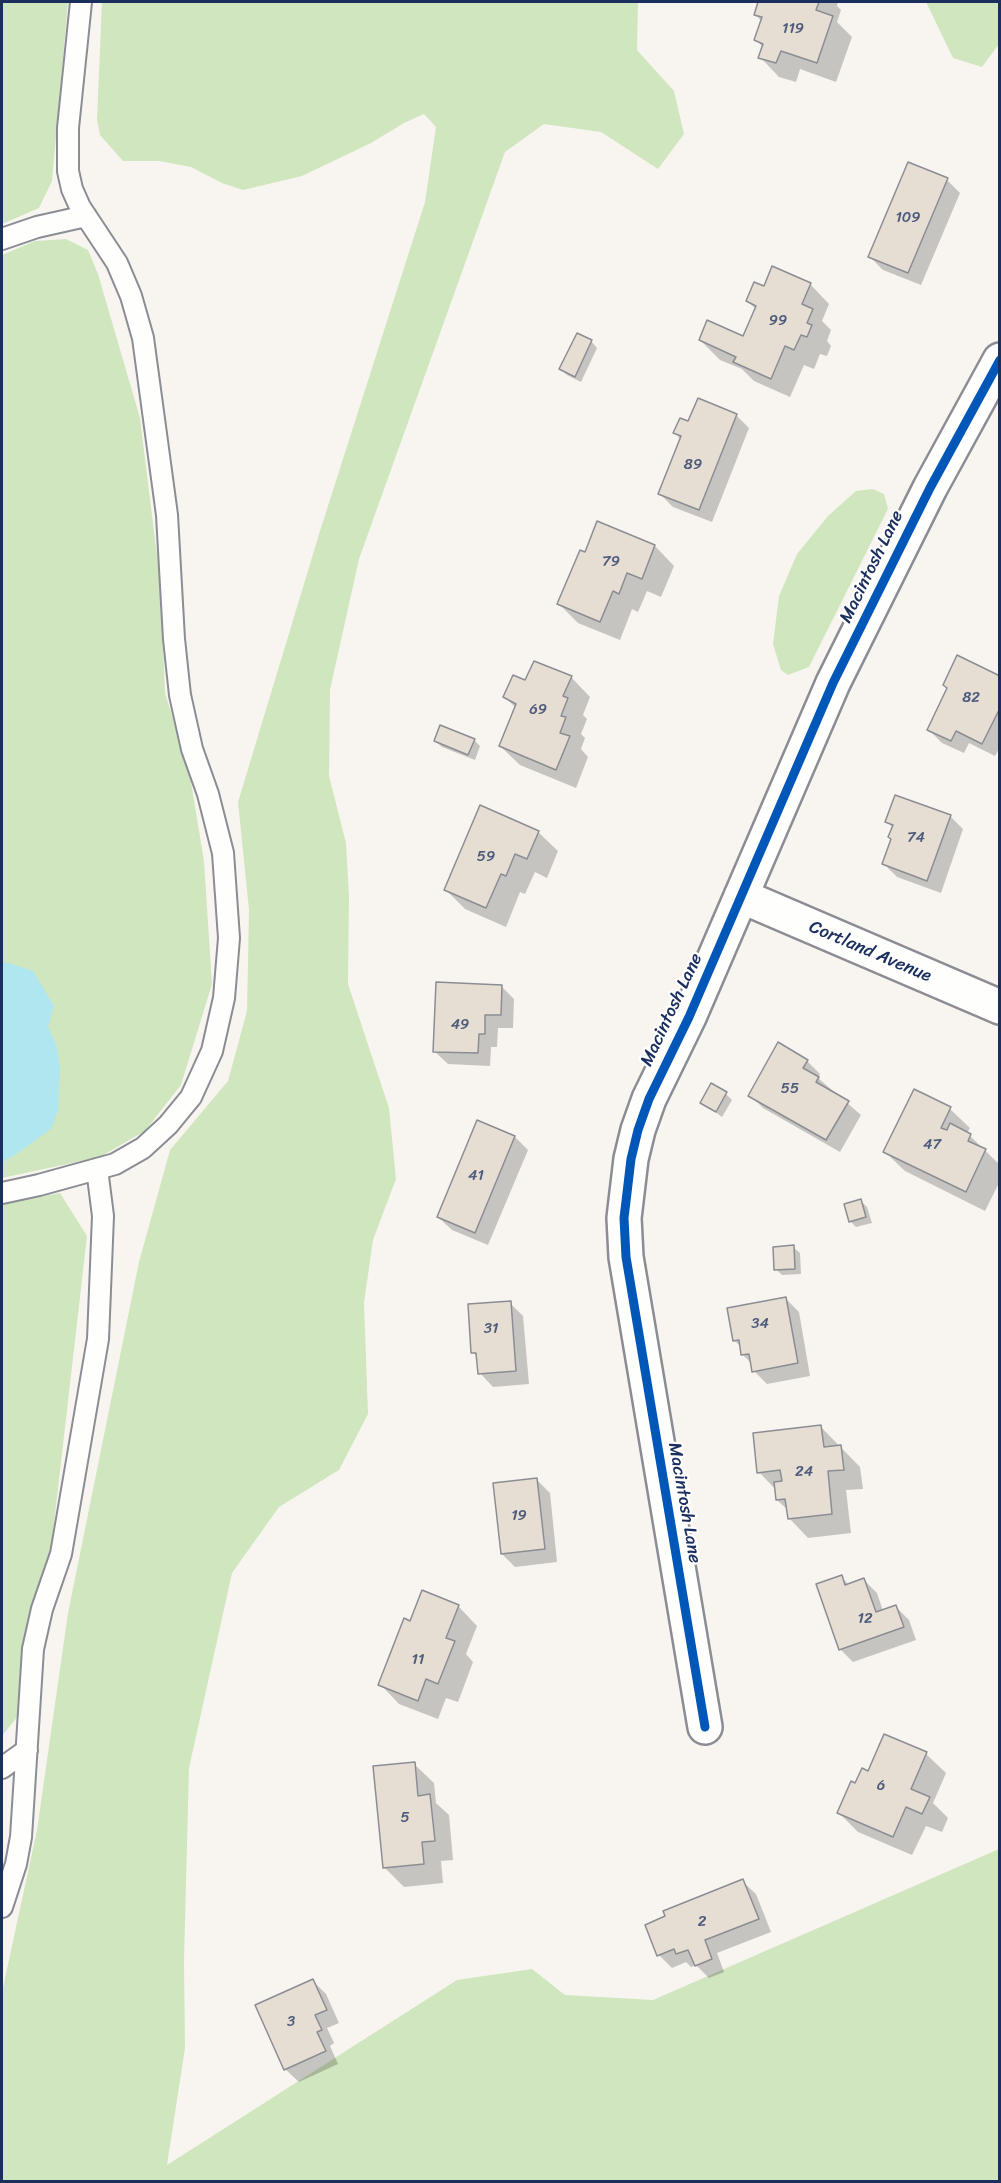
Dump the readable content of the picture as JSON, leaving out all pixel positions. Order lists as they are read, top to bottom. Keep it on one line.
{"streets":{"street":["Macintosh Lane","Cortland Avenue"]},"crossings":[["Macintosh Lane","Cortland Avenue"]],"house_numbers":["119","109","99","89","79","82","69","74","59","49","55","47","41","34","31","24","19","12","11","6","5","2","3"]}
